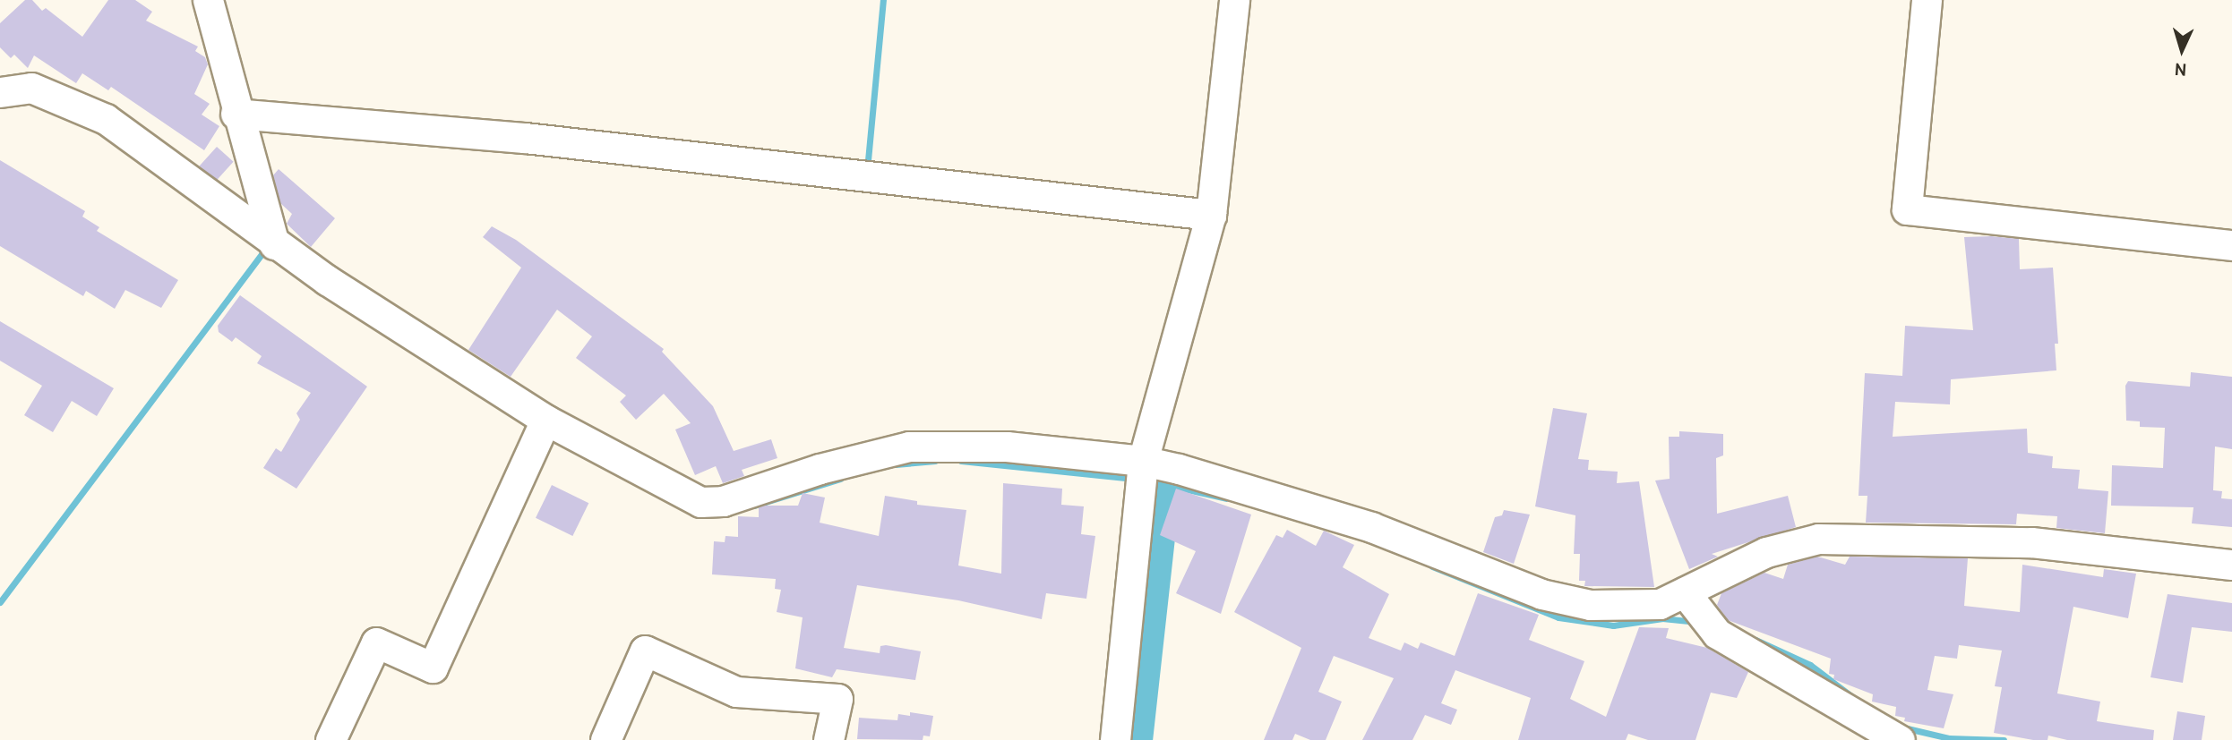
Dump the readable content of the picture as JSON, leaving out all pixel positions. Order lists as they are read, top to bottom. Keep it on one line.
{"north":"bottom"}
